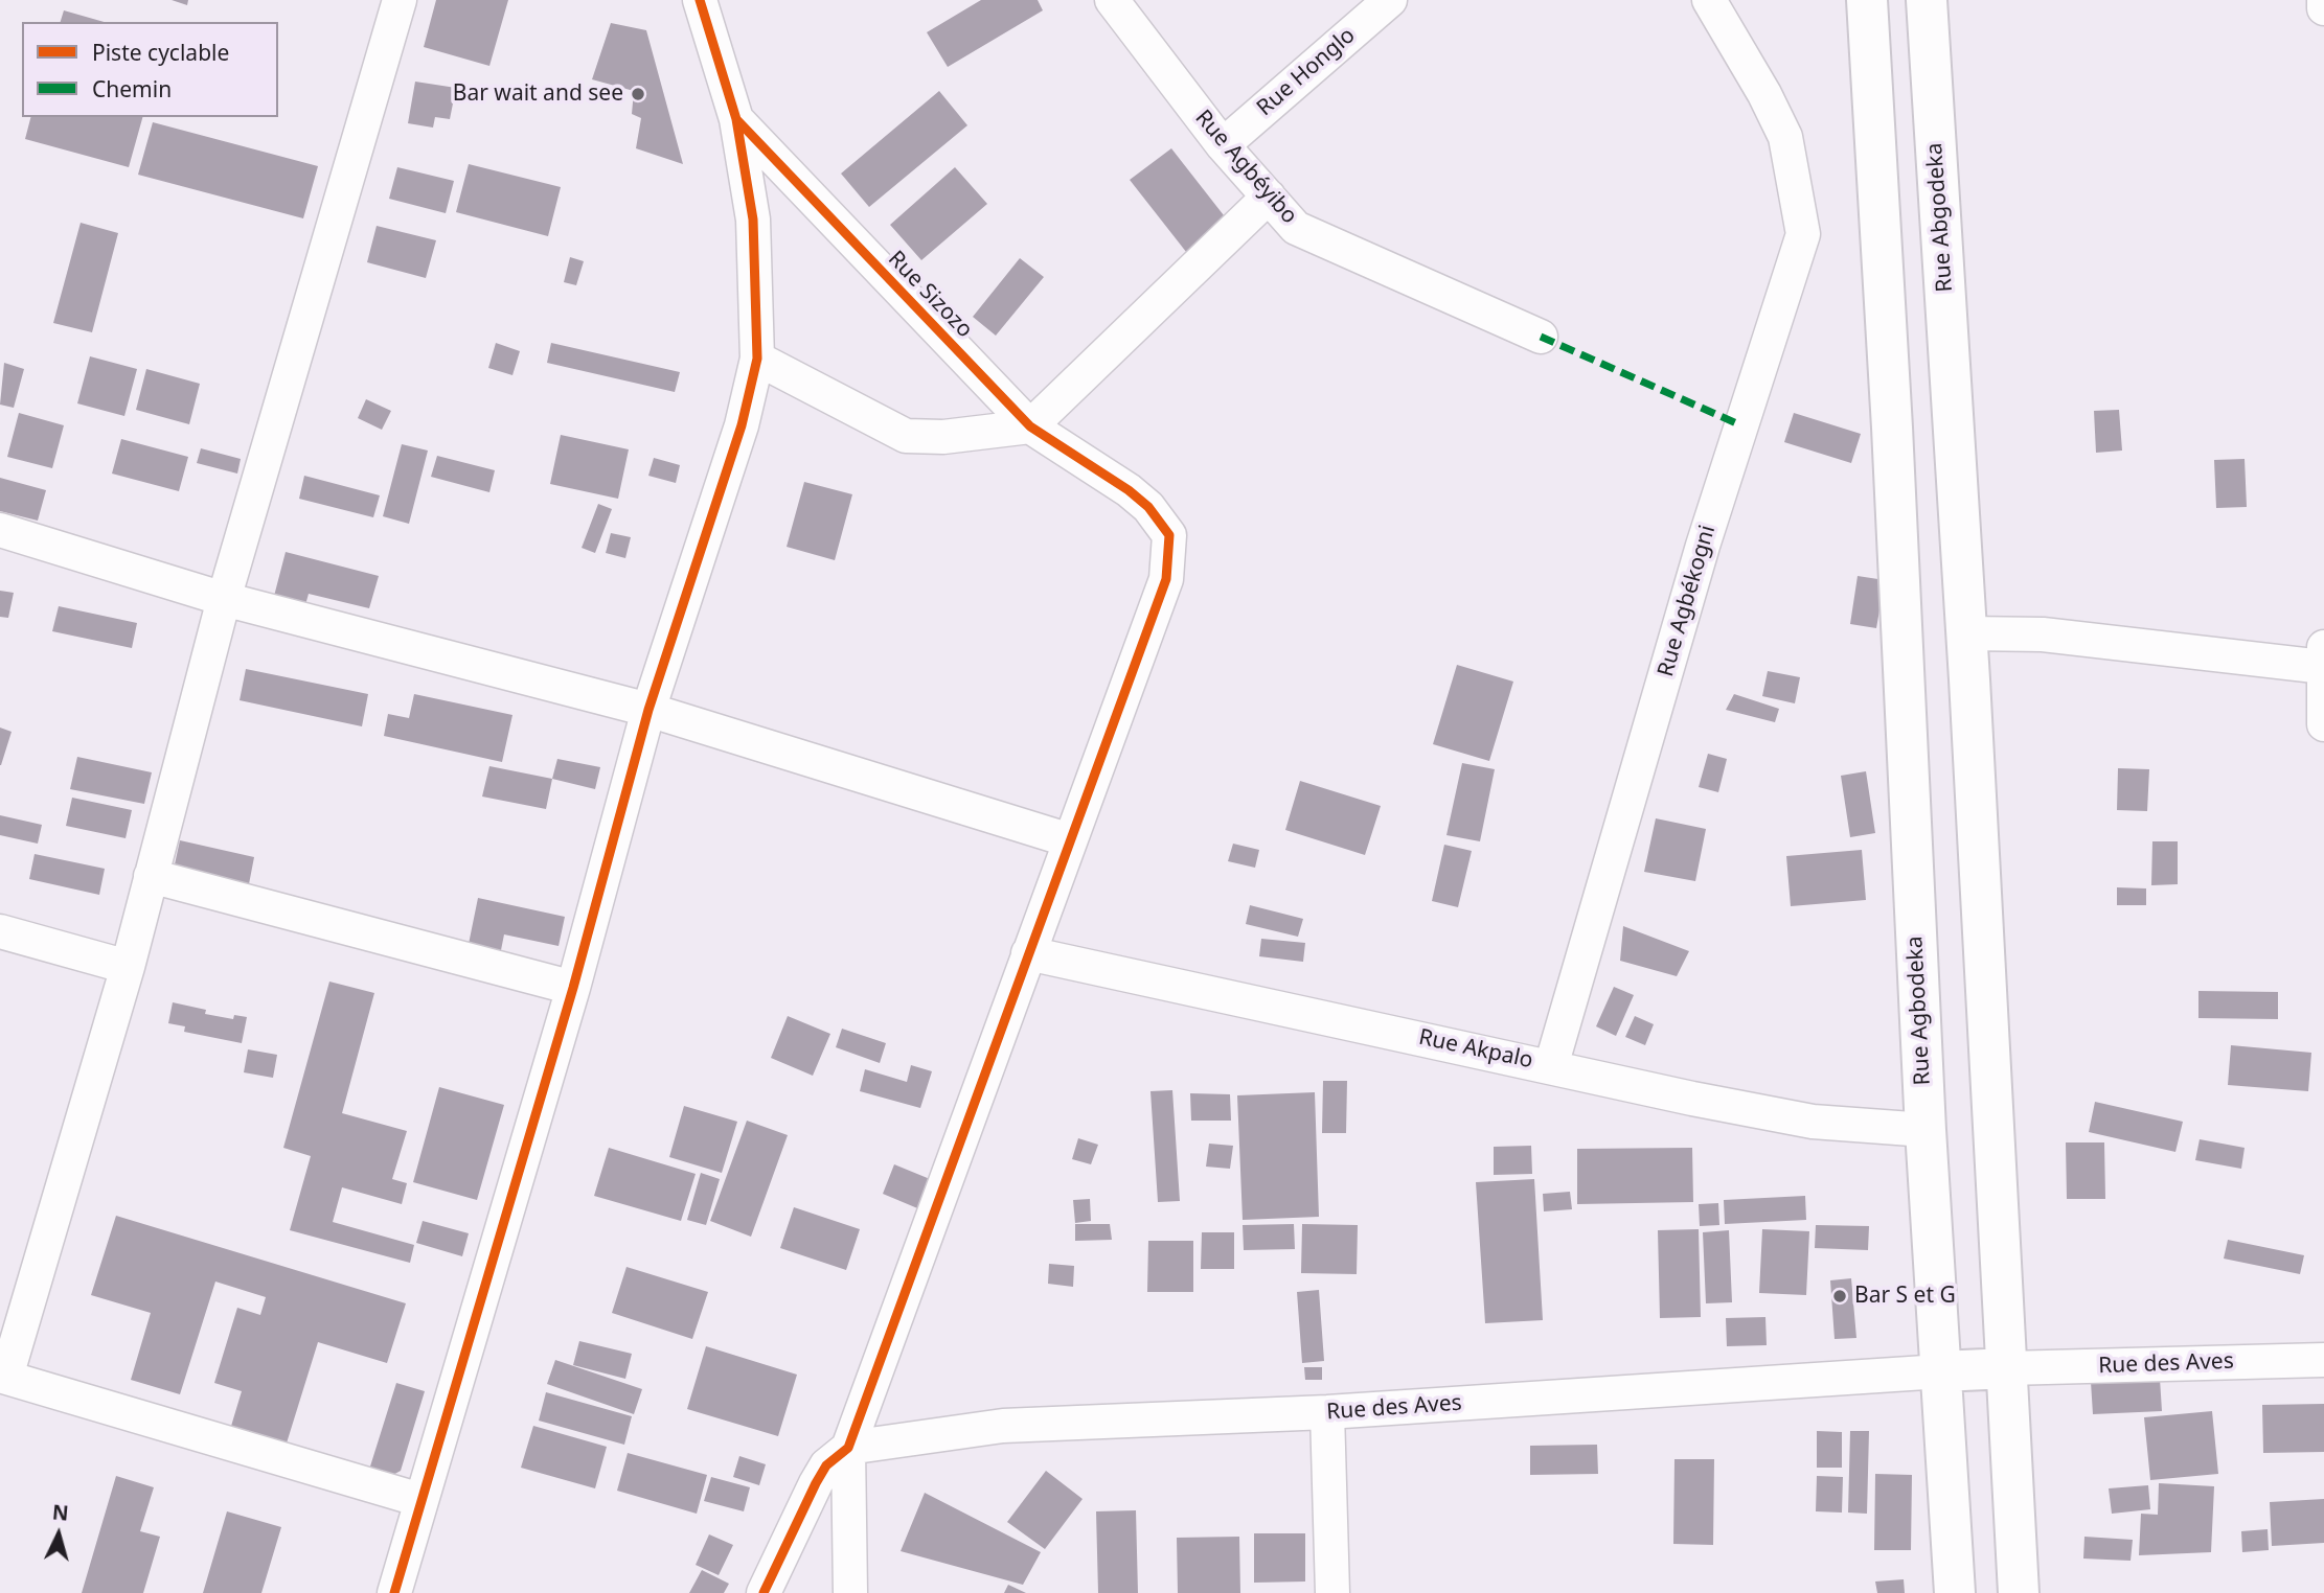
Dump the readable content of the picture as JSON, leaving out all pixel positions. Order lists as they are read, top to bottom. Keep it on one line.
{"streets":{"main road":["Rue Abgodeka","Rue Agbodeka"],"street":["Rue Honglo","Rue Agbéyibo","Rue Sizozo","Rue Agbékogni","Rue Akpalo","Rue des Aves"]},"crossings":[["Rue Honglo","Rue Agbéyibo"],["Rue Sizozo","Rue Akpalo"],["Rue Sizozo","Rue des Aves"],["Rue Agbékogni","Rue Akpalo"],["Rue Agbodeka","Rue Akpalo"],["Rue Agbodeka","Rue des Aves"]],"places":["Bar wait and see","Bar S et G"],"legend":["Piste cyclable","Chemin"],"north":"top"}
